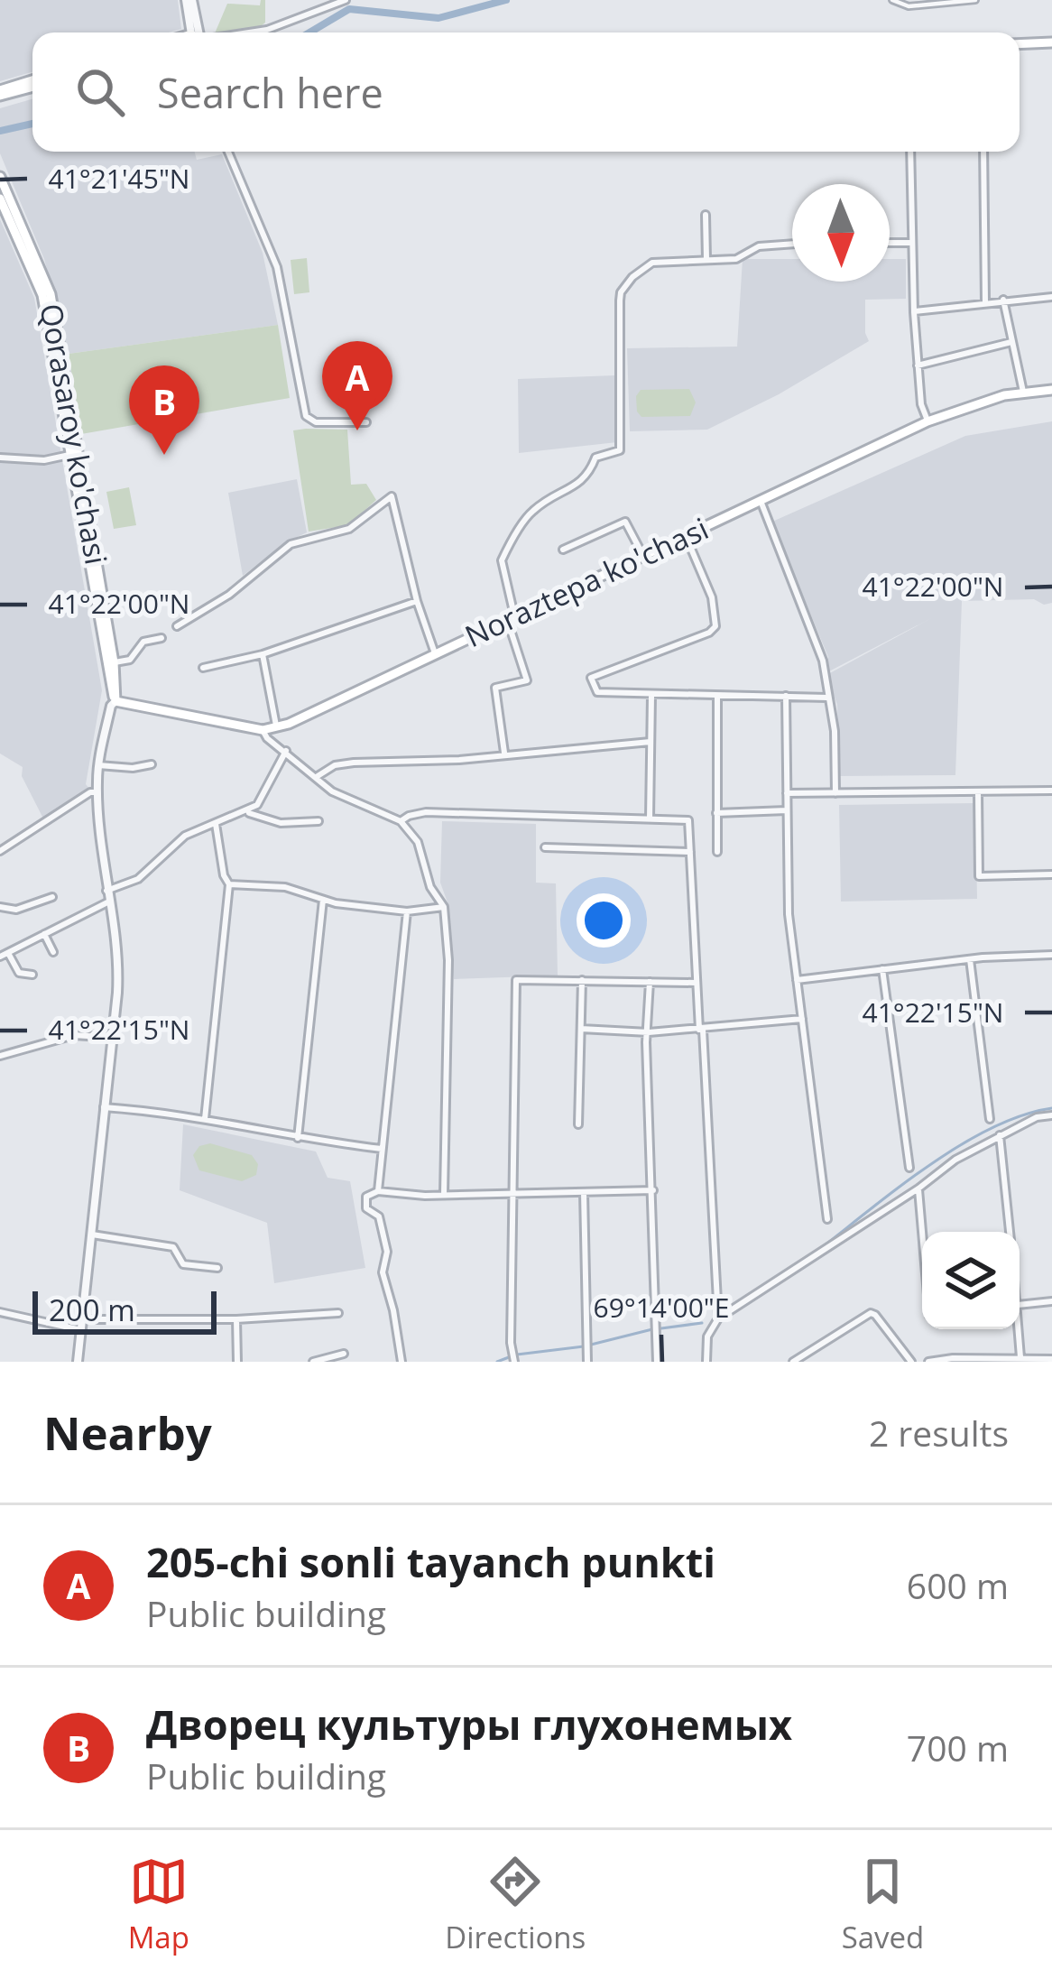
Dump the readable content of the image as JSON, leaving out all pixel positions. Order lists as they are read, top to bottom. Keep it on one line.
{"streets":{"main road":["Qorasaroy ko'chasi","Noraztepa ko'chasi"]},"crossings":[["Qorasaroy ko'chasi","Noraztepa ko'chasi"]],"scale_bar":"200 m","north":"bottom","page":{"search":"Search here","pins":["A","B"],"scale":"200 m","heading":["Nearby","2 results"],"list":[{"mark":"A","name":"205-chi sonli tayanch punkti","note":"Public building","value":"600 m"},{"mark":"B","name":"Дворец культуры глухонемых","note":"Public building","value":"700 m"}],"nav":["Map","Directions","Saved"]},"coordinates":["41°21'45\"N","41°22'00\"N","41°22'15\"N","69°14'00\"E"]}
